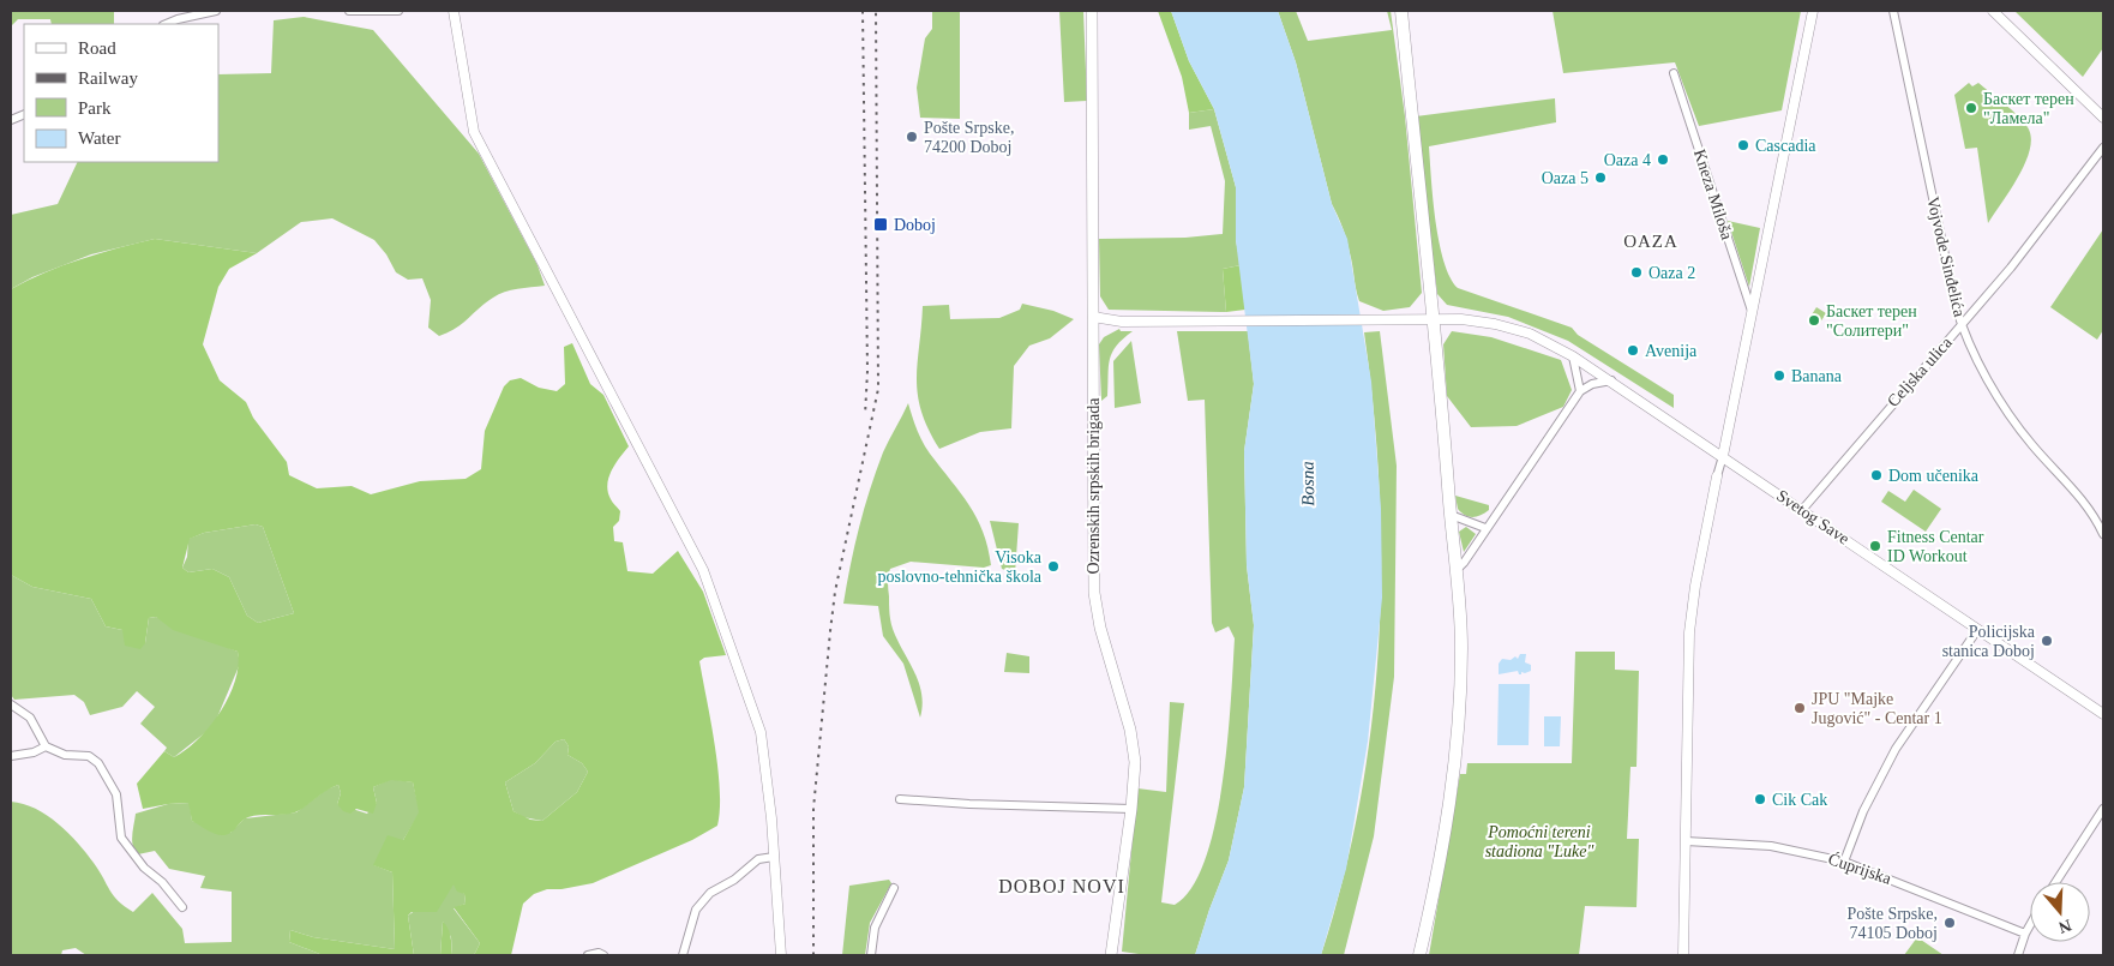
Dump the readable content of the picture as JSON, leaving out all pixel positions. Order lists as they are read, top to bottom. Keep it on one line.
{"streets":{"main road":["Ozrenskih srpskih brigada"],"street":["Kneza Miloša","Vojvode Sinđelića","Celjska ulica","Svetog Save","Ćuprijska"]},"crossings":[["Vojvode Sinđelića","Celjska ulica"],["Celjska ulica","Svetog Save"],["Ozrenskih srpskih brigada","Svetog Save"]],"districts":["OAZA","DOBOJ NOVI"],"water":["Bosna"],"parks":["Pomoćni tereni stadiona \"Luke\""],"places":{"other":["Баскет терен \"Ламела\"","Pošte Srpske, 74200 Doboj","Cascadia","Oaza 4","Oaza 5","Oaza 2","Баскет терен \"Солитери\"","Avenija","Banana","Dom učenika","Fitness Centar ID Workout","Visoka poslovno-tehnička škola","Policijska stanica Doboj","JPU \"Majke Jugović\" - Centar 1","Cik Cak","Pošte Srpske, 74105 Doboj"],"transit":["Doboj"]},"legend":["Road","Railway","Park","Water"],"north":"bottom"}
